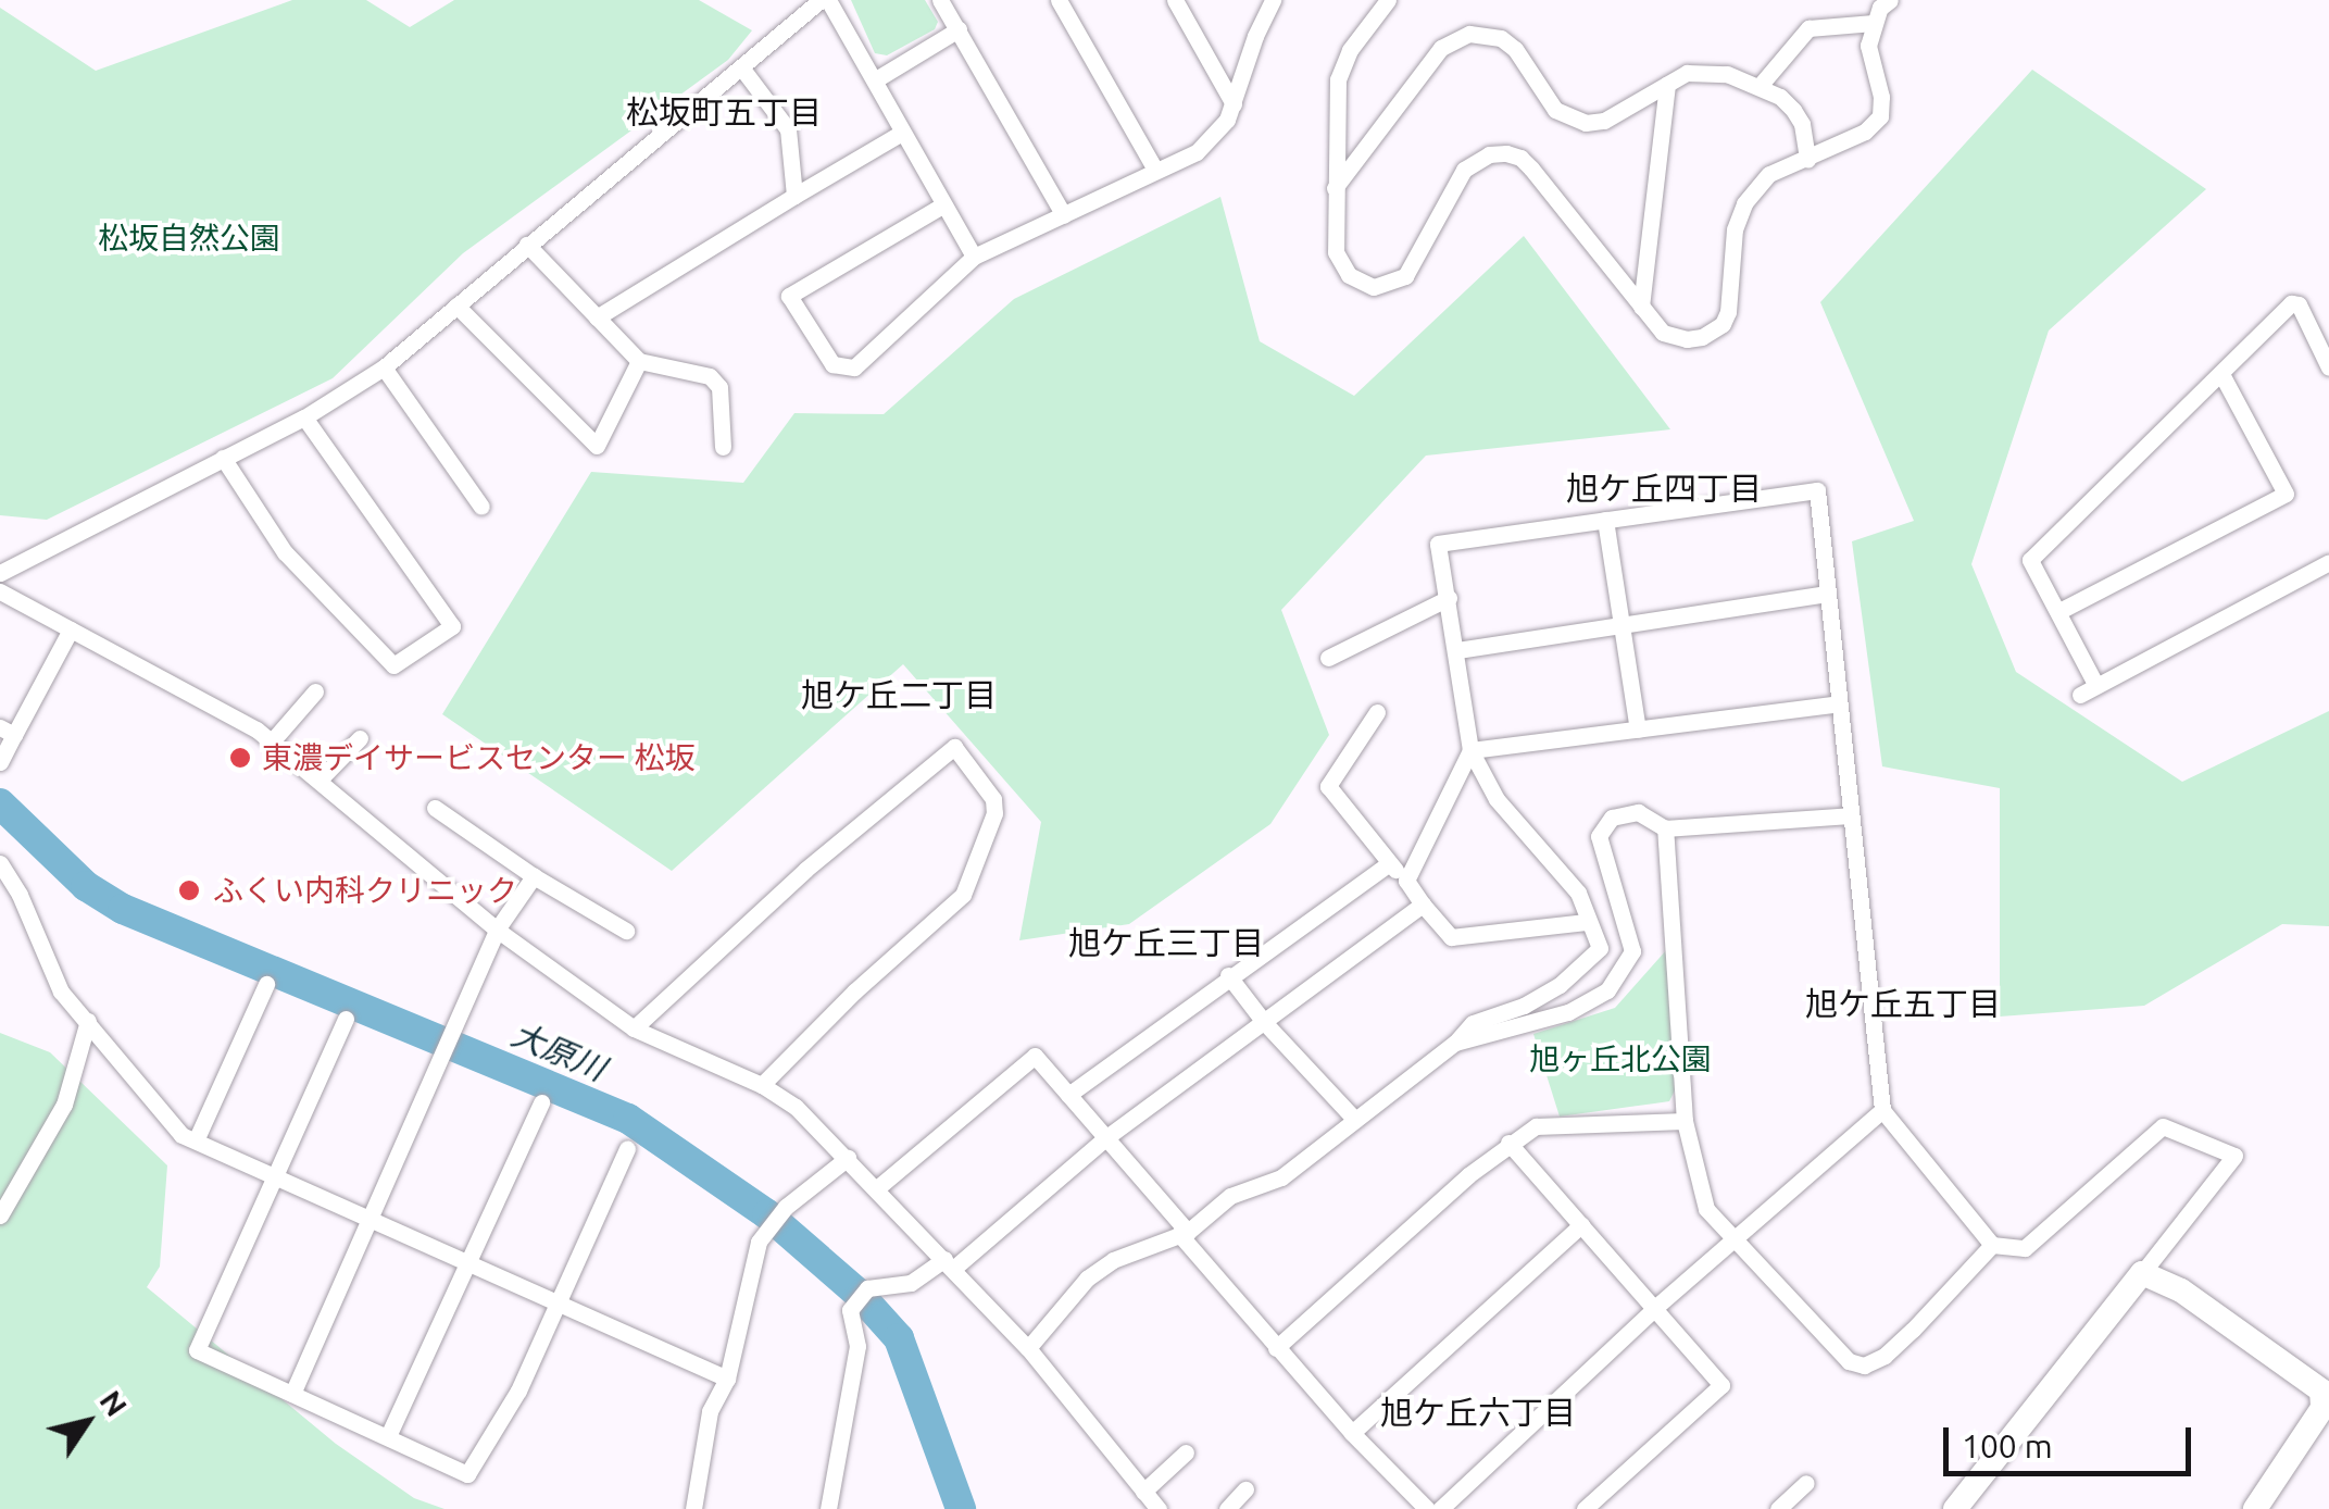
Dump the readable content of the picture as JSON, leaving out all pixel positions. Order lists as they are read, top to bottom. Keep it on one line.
{"districts":["松坂町五丁目","旭ケ丘四丁目","旭ケ丘二丁目","旭ケ丘三丁目","旭ケ丘五丁目","旭ケ丘六丁目"],"water":["大原川"],"parks":["松坂自然公園","旭ヶ丘北公園"],"places":["東濃デイサービスセンター 松坂","ふくい内科クリニック"],"scale_bar":"100 m","north":"top right"}
